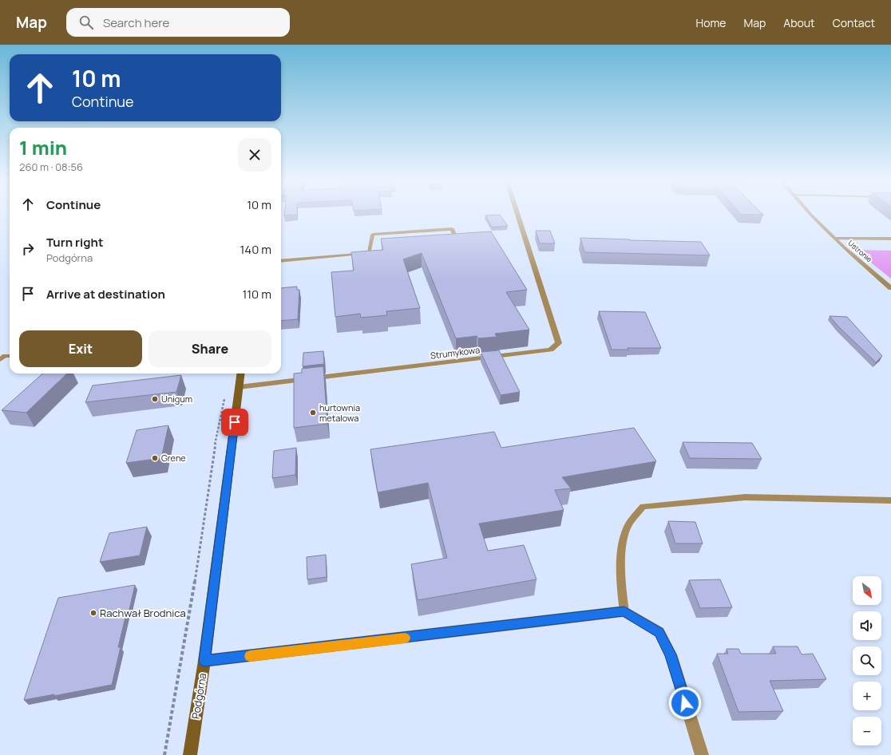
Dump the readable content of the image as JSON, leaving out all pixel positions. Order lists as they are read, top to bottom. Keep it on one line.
{"streets":{"main road":["Podgórna"],"street":["Ustronie","Strumykowa"]},"crossings":[["Strumykowa","Podgórna"]],"places":["Unigum","hurtownia metalowa","Grene","Rachwał Brodnica"],"north":"bottom right","page":{"header":"Map","search":"Search here","nav":["Home","Map","About","Contact"],"turn":["10 m","Continue"],"heading":["1 min","260 m · 08:56"],"list":[{"name":"Continue","value":"10 m"},{"name":"Turn right","note":"Podgórna","value":"140 m"},{"name":"Arrive at destination","value":"110 m"}],"buttons":["Exit","Share"],"map_buttons":["+","−"]}}
